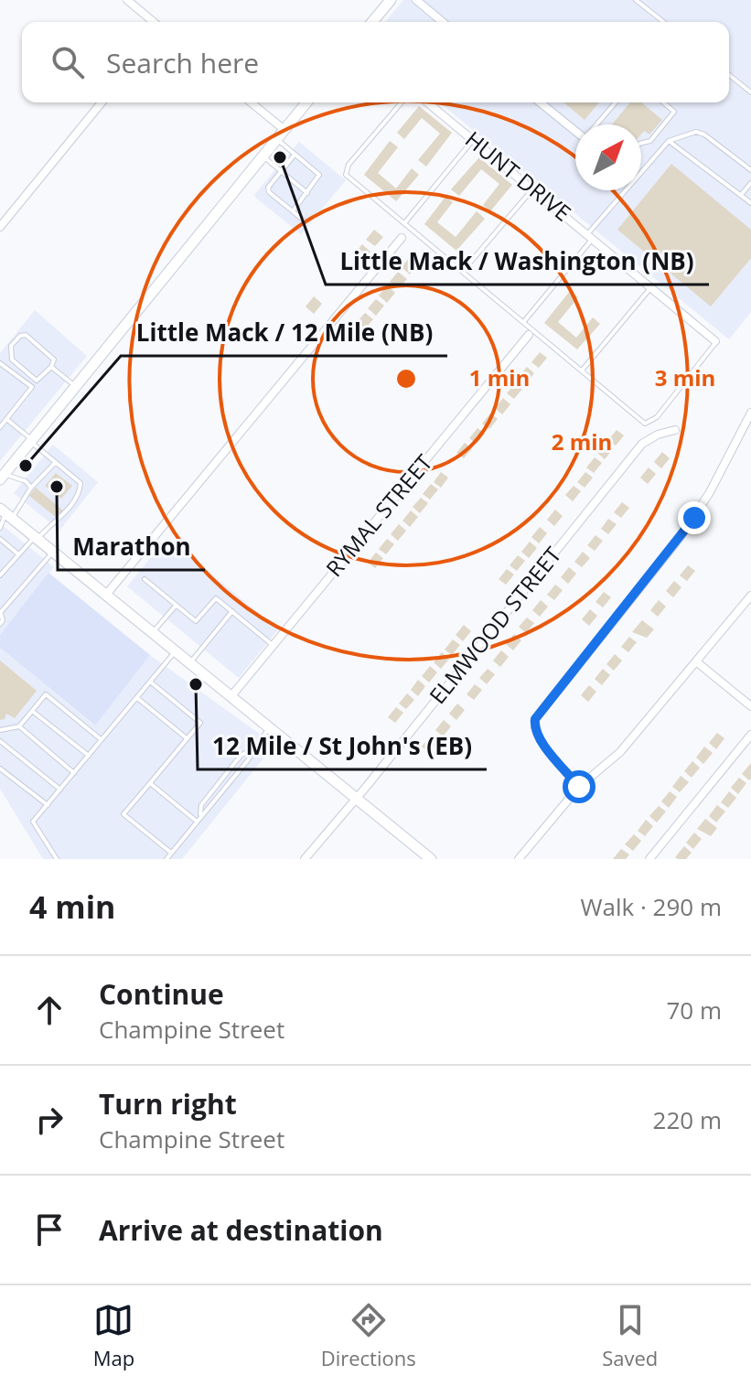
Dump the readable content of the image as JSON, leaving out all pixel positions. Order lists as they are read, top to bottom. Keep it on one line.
{"streets":{"street":["HUNT DRIVE","RYMAL STREET","ELMWOOD STREET"]},"places":["Little Mack / Washington (NB)","Little Mack / 12 Mile (NB)","Marathon","12 Mile / St John's (EB)"],"north":"top right","page":{"search":"Search here","heading":["4 min","Walk · 290 m"],"list":[["Continue","Champine Street","70 m"],["Turn right","Champine Street","220 m"],"Arrive at destination"],"nav":["Map","Directions","Saved"]},"rings":["1 min","3 min","2 min"]}
